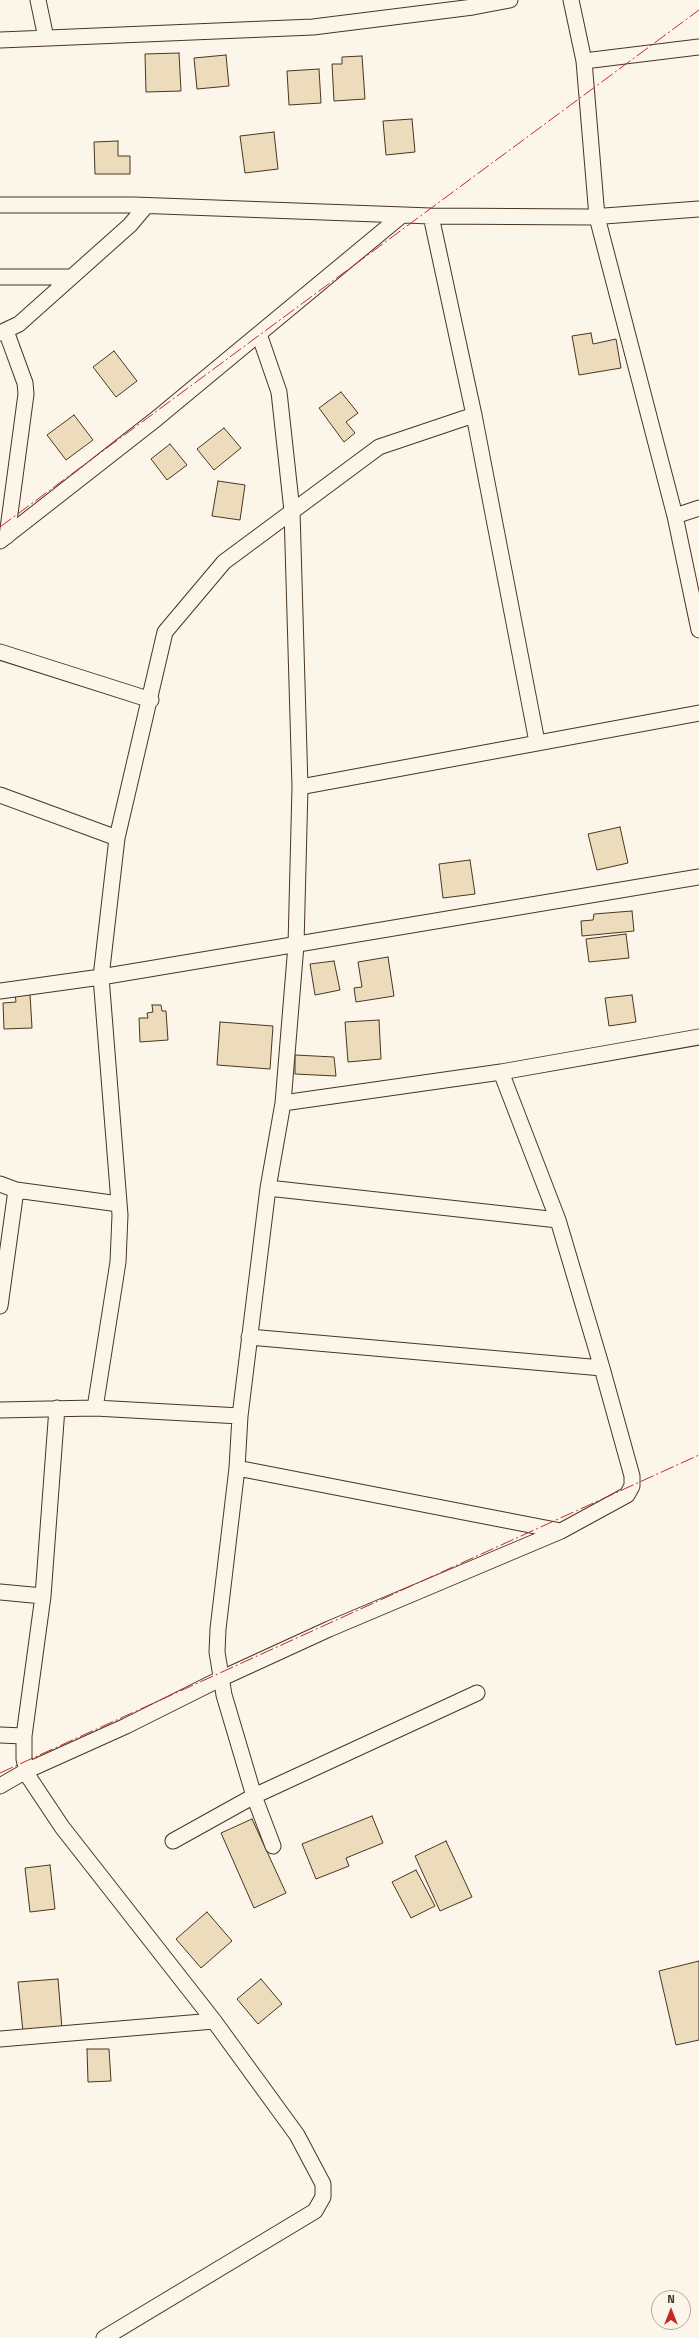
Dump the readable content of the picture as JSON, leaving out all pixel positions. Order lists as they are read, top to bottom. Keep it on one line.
{"north":"top"}
